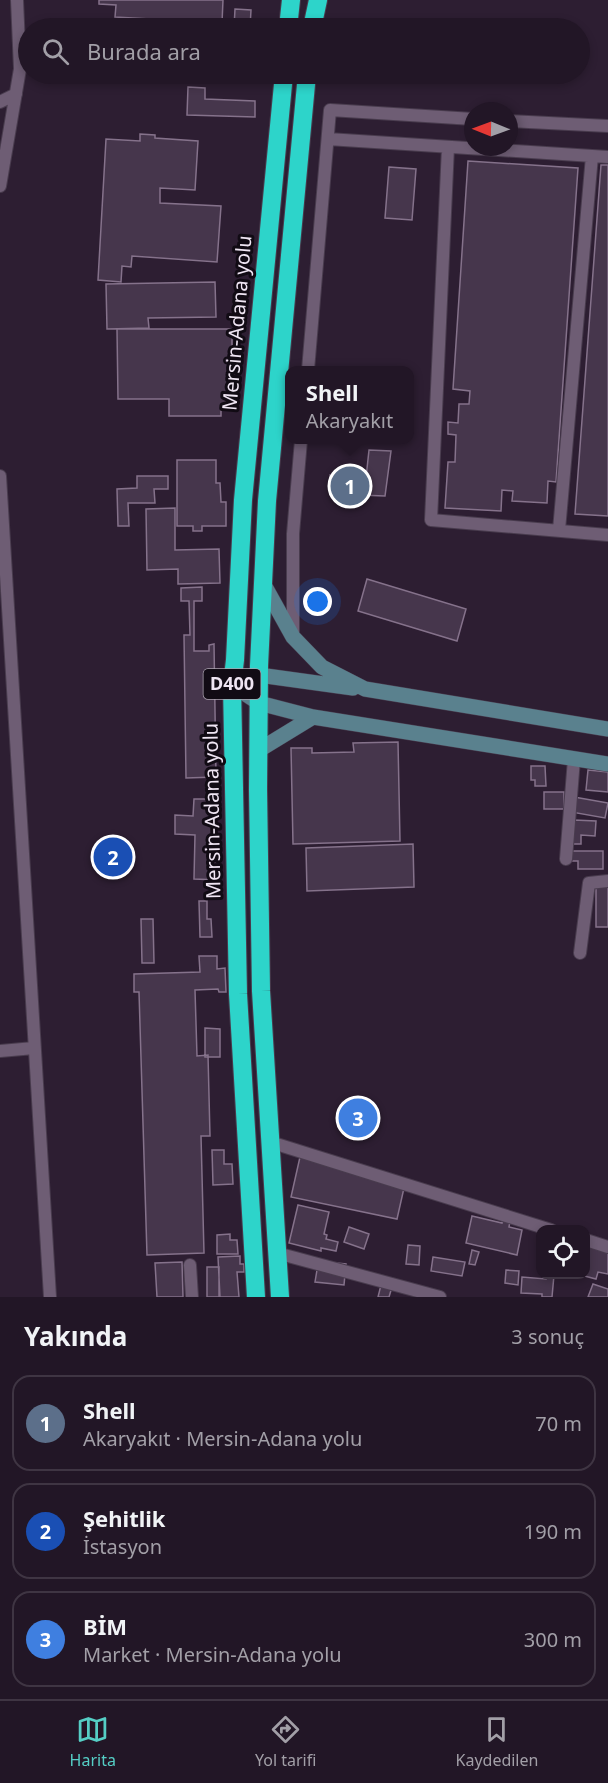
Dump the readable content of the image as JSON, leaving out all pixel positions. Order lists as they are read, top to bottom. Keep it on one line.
{"streets":{"highway":["Mersin-Adana yolu","D400"]},"north":"left","page":{"search":"Burada ara","popup":["Shell","Akaryakıt"],"pins":["1","2","3"],"heading":["Yakında","3 sonuç"],"list":[{"mark":"1","name":"Shell","note":"Akaryakıt · Mersin-Adana yolu","value":"70 m"},{"mark":"2","name":"Şehitlik","note":"İstasyon","value":"190 m"},{"mark":"3","name":"BİM","note":"Market · Mersin-Adana yolu","value":"300 m"}],"nav":["Harita","Yol tarifi","Kaydedilen"]}}
